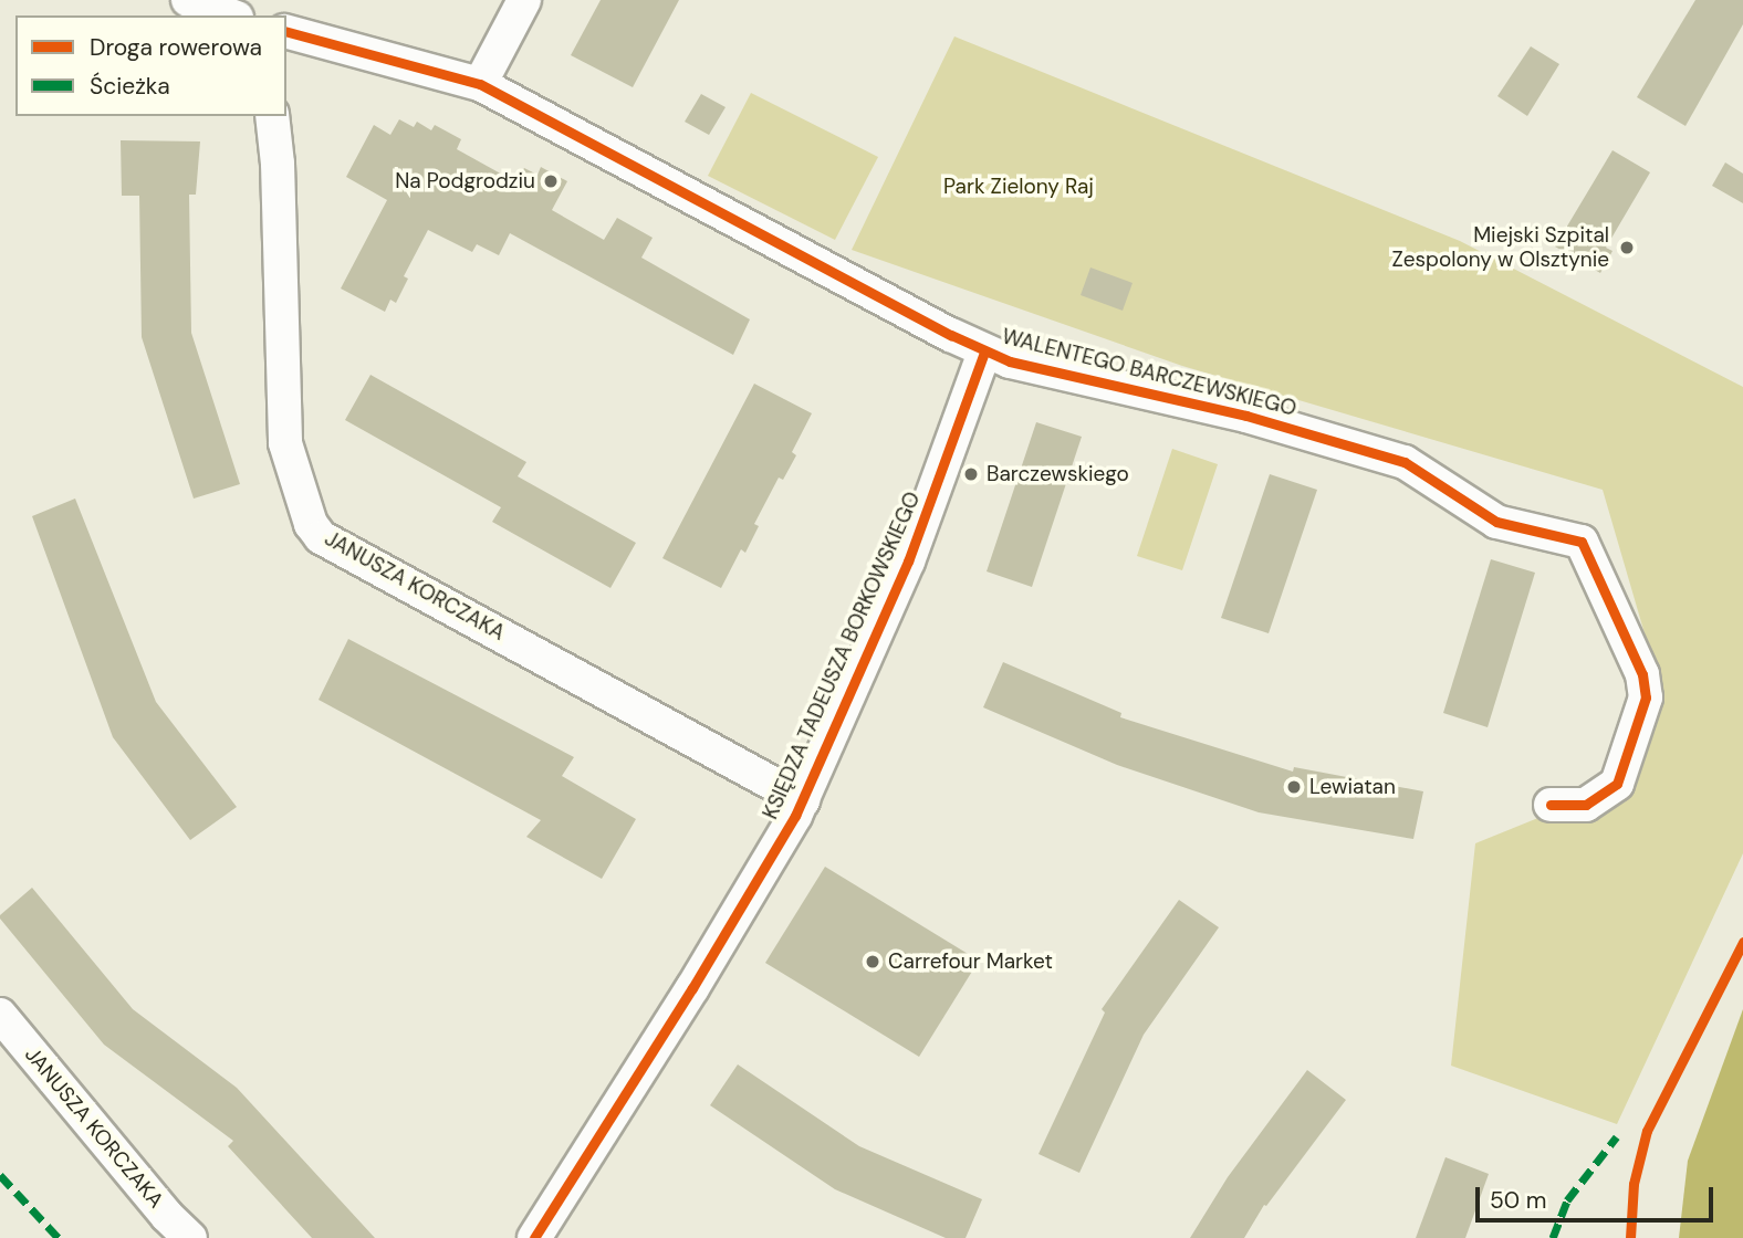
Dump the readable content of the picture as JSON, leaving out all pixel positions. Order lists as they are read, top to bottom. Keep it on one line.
{"streets":{"street":["WALENTEGO BARCZEWSKIEGO","JANUSZA KORCZAKA","KSIĘDZA TADEUSZA BORKOWSKIEGO"]},"crossings":[["WALENTEGO BARCZEWSKIEGO","KSIĘDZA TADEUSZA BORKOWSKIEGO"],["JANUSZA KORCZAKA","KSIĘDZA TADEUSZA BORKOWSKIEGO"]],"parks":["Park Zielony Raj"],"places":["Na Podgrodziu","Miejski Szpital Zespolony w Olsztynie","Barczewskiego","Lewiatan","Carrefour Market"],"legend":["Droga rowerowa","Ścieżka"],"scale_bar":"50 m"}
